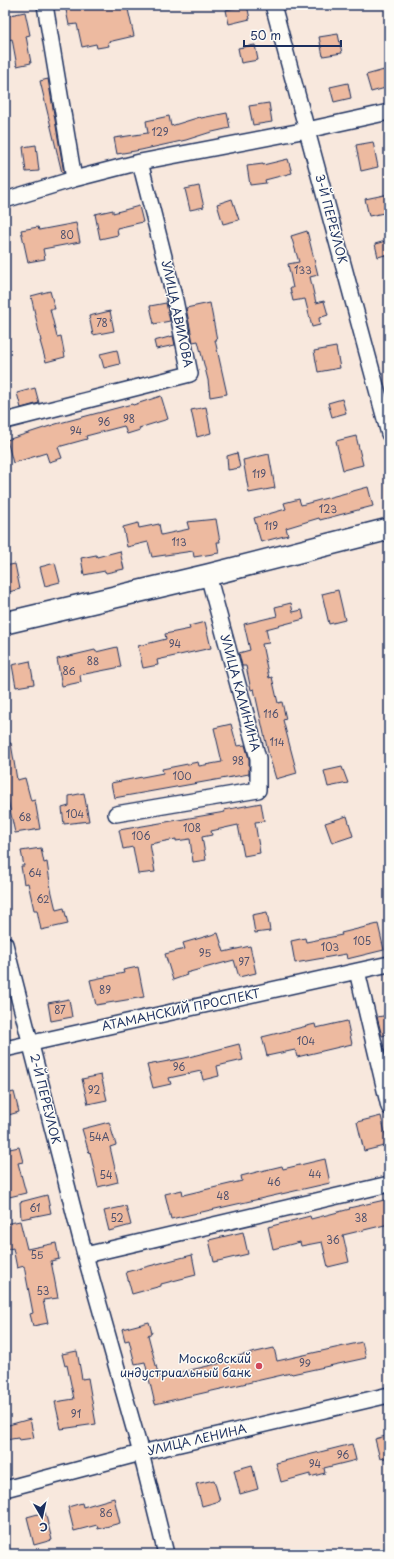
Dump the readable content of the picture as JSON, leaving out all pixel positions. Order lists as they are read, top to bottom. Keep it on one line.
{"streets":{"street":["3-Й ПЕРЕУЛОК","УЛИЦА АВИЛОВА","УЛИЦА КАЛИНИНА","АТАМАНСКИЙ ПРОСПЕКТ","2-Й ПЕРЕУЛОК","УЛИЦА ЛЕНИНА"]},"crossings":[["АТАМАНСКИЙ ПРОСПЕКТ","2-Й ПЕРЕУЛОК"],["2-Й ПЕРЕУЛОК","УЛИЦА ЛЕНИНА"]],"places":["Московский индустриальный банк"],"house_numbers":["129","80","133","78","98","96","94","119","123","119","113","94","88","86","116","114","98","100","104","68","108","106","64","62","105","103","95","97","89","87","104","96","92","54А","44","54","46","48","61","52","38","36","55","53","99","91","96","94","86"],"scale_bar":"50 m","north":"bottom"}
